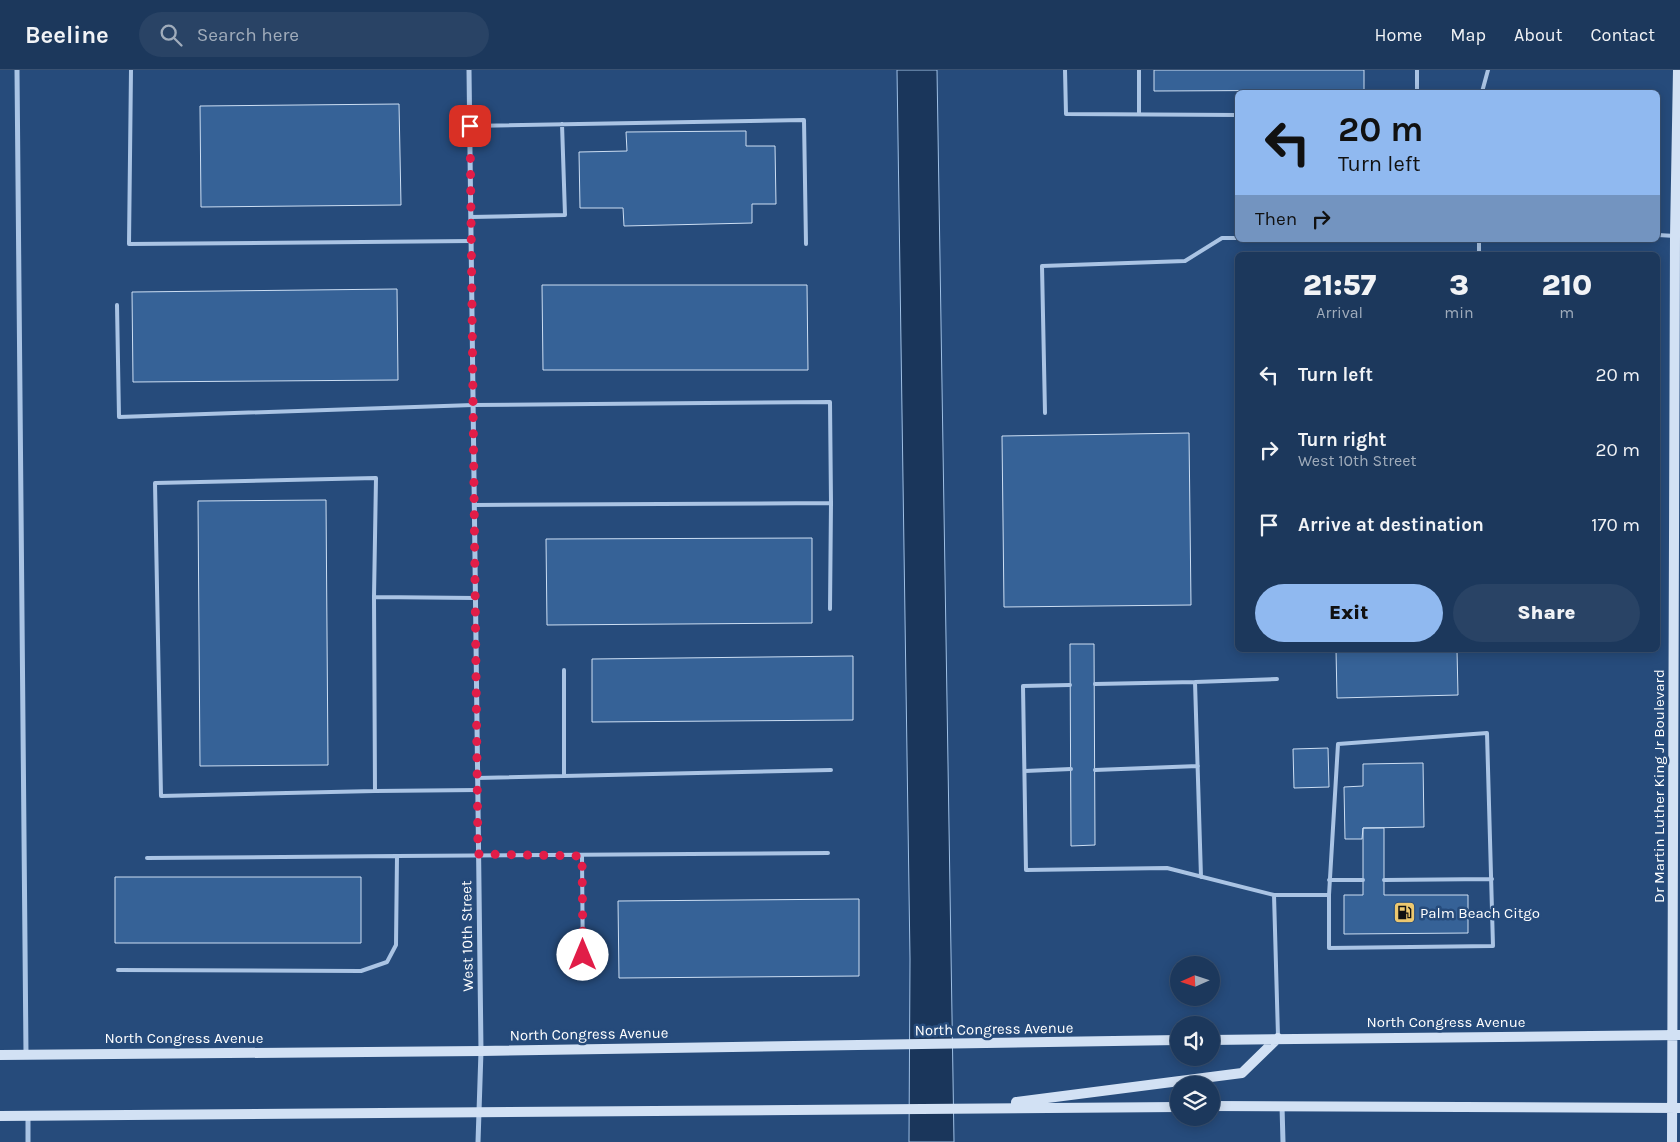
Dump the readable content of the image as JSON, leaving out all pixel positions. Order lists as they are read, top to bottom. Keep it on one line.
{"streets":{"street":["Dr Martin Luther King Jr Boulevard","West 10th Street","North Congress Avenue"]},"crossings":[["Dr Martin Luther King Jr Boulevard","North Congress Avenue"],["West 10th Street","North Congress Avenue"]],"places":{"fuel station":["Palm Beach Citgo"]},"north":"left","page":{"header":"Beeline","search":"Search here","nav":["Home","Map","About","Contact"],"turn":["20 m","Turn left"],"then":"Then","eta":["21:57","Arrival","3","min","210","m"],"list":[{"name":"Turn left","value":"20 m"},{"name":"Turn right","note":"West 10th Street","value":"20 m"},{"name":"Arrive at destination","value":"170 m"}],"buttons":["Exit","Share"]}}
